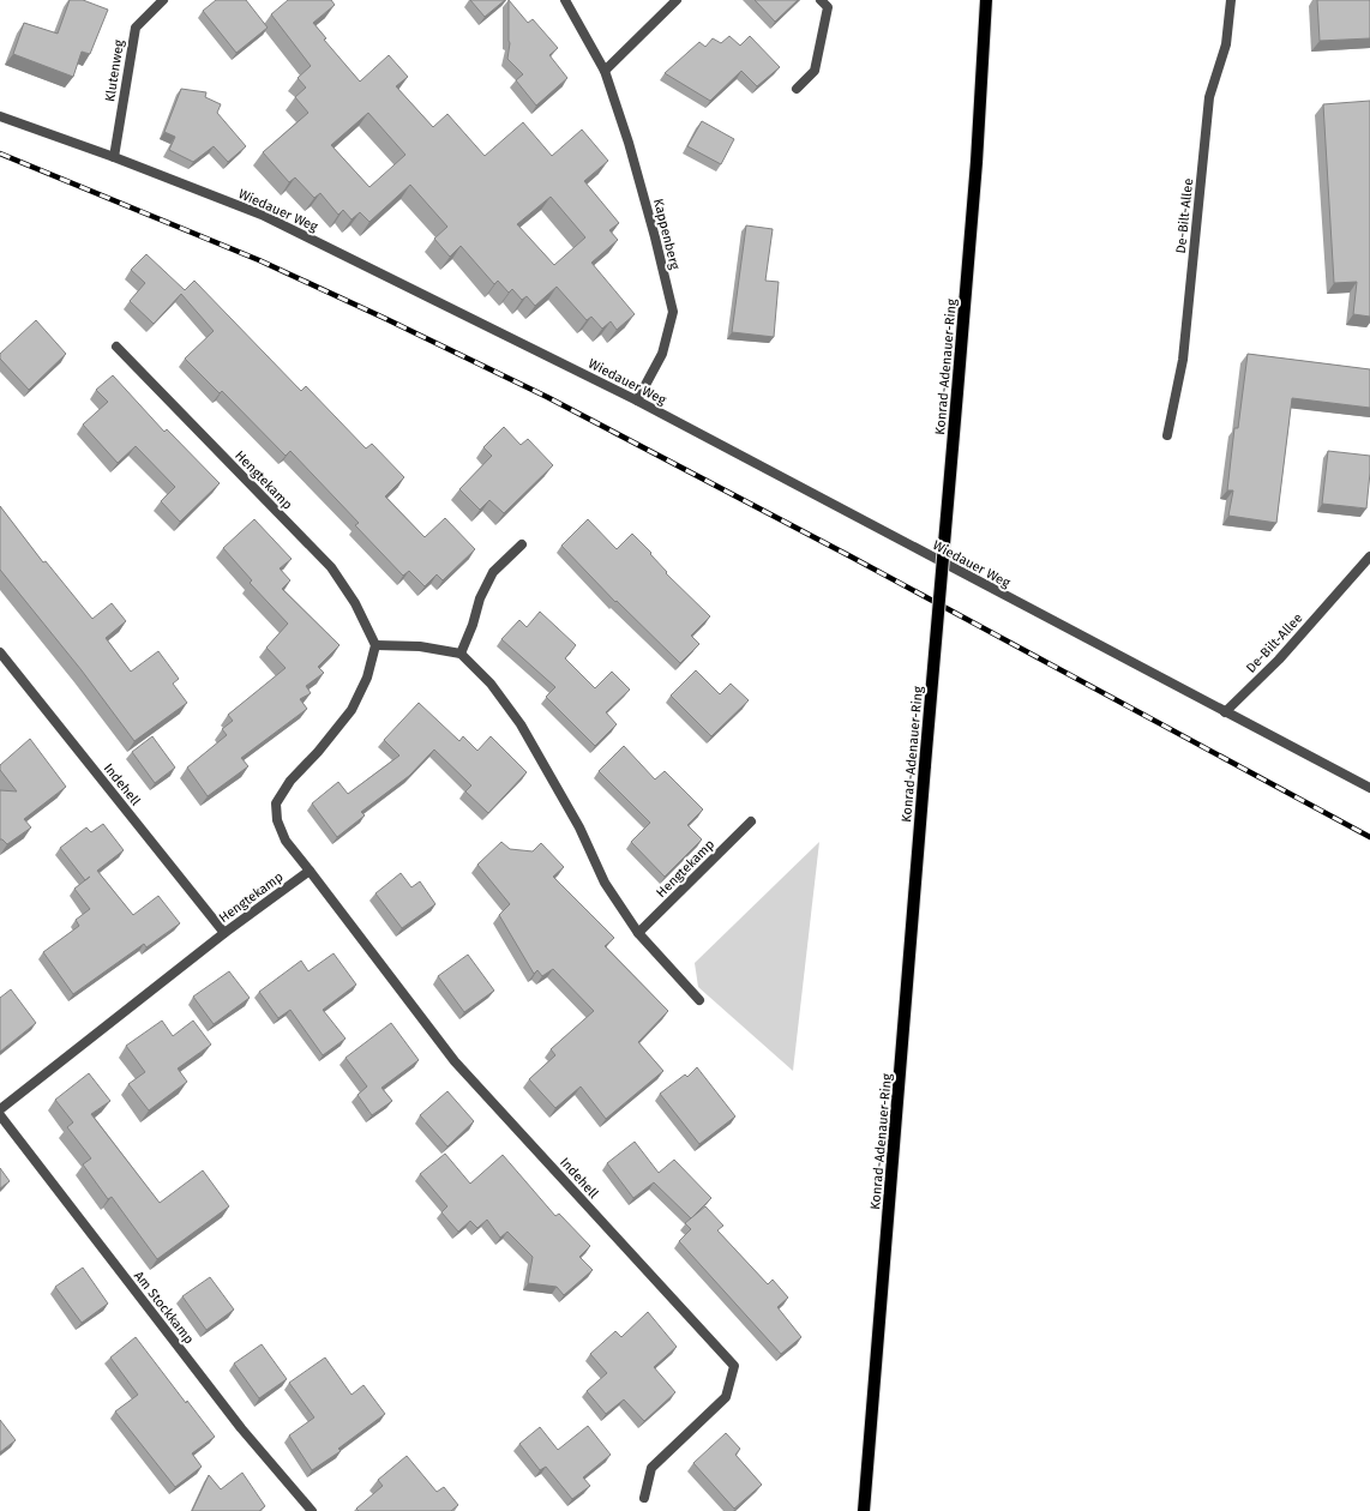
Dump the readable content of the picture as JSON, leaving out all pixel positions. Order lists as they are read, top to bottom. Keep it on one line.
{"streets":{"main road":["Konrad-Adenauer-Ring"],"street":["Klutenweg","Wiedauer Weg","De-Bilt-Allee","Kappenberg","Hengtekamp","Indehell","Am Stockkamp"]},"crossings":[["Klutenweg","Wiedauer Weg"],["Wiedauer Weg","De-Bilt-Allee"],["Wiedauer Weg","Kappenberg"],["Hengtekamp","Indehell"]]}
